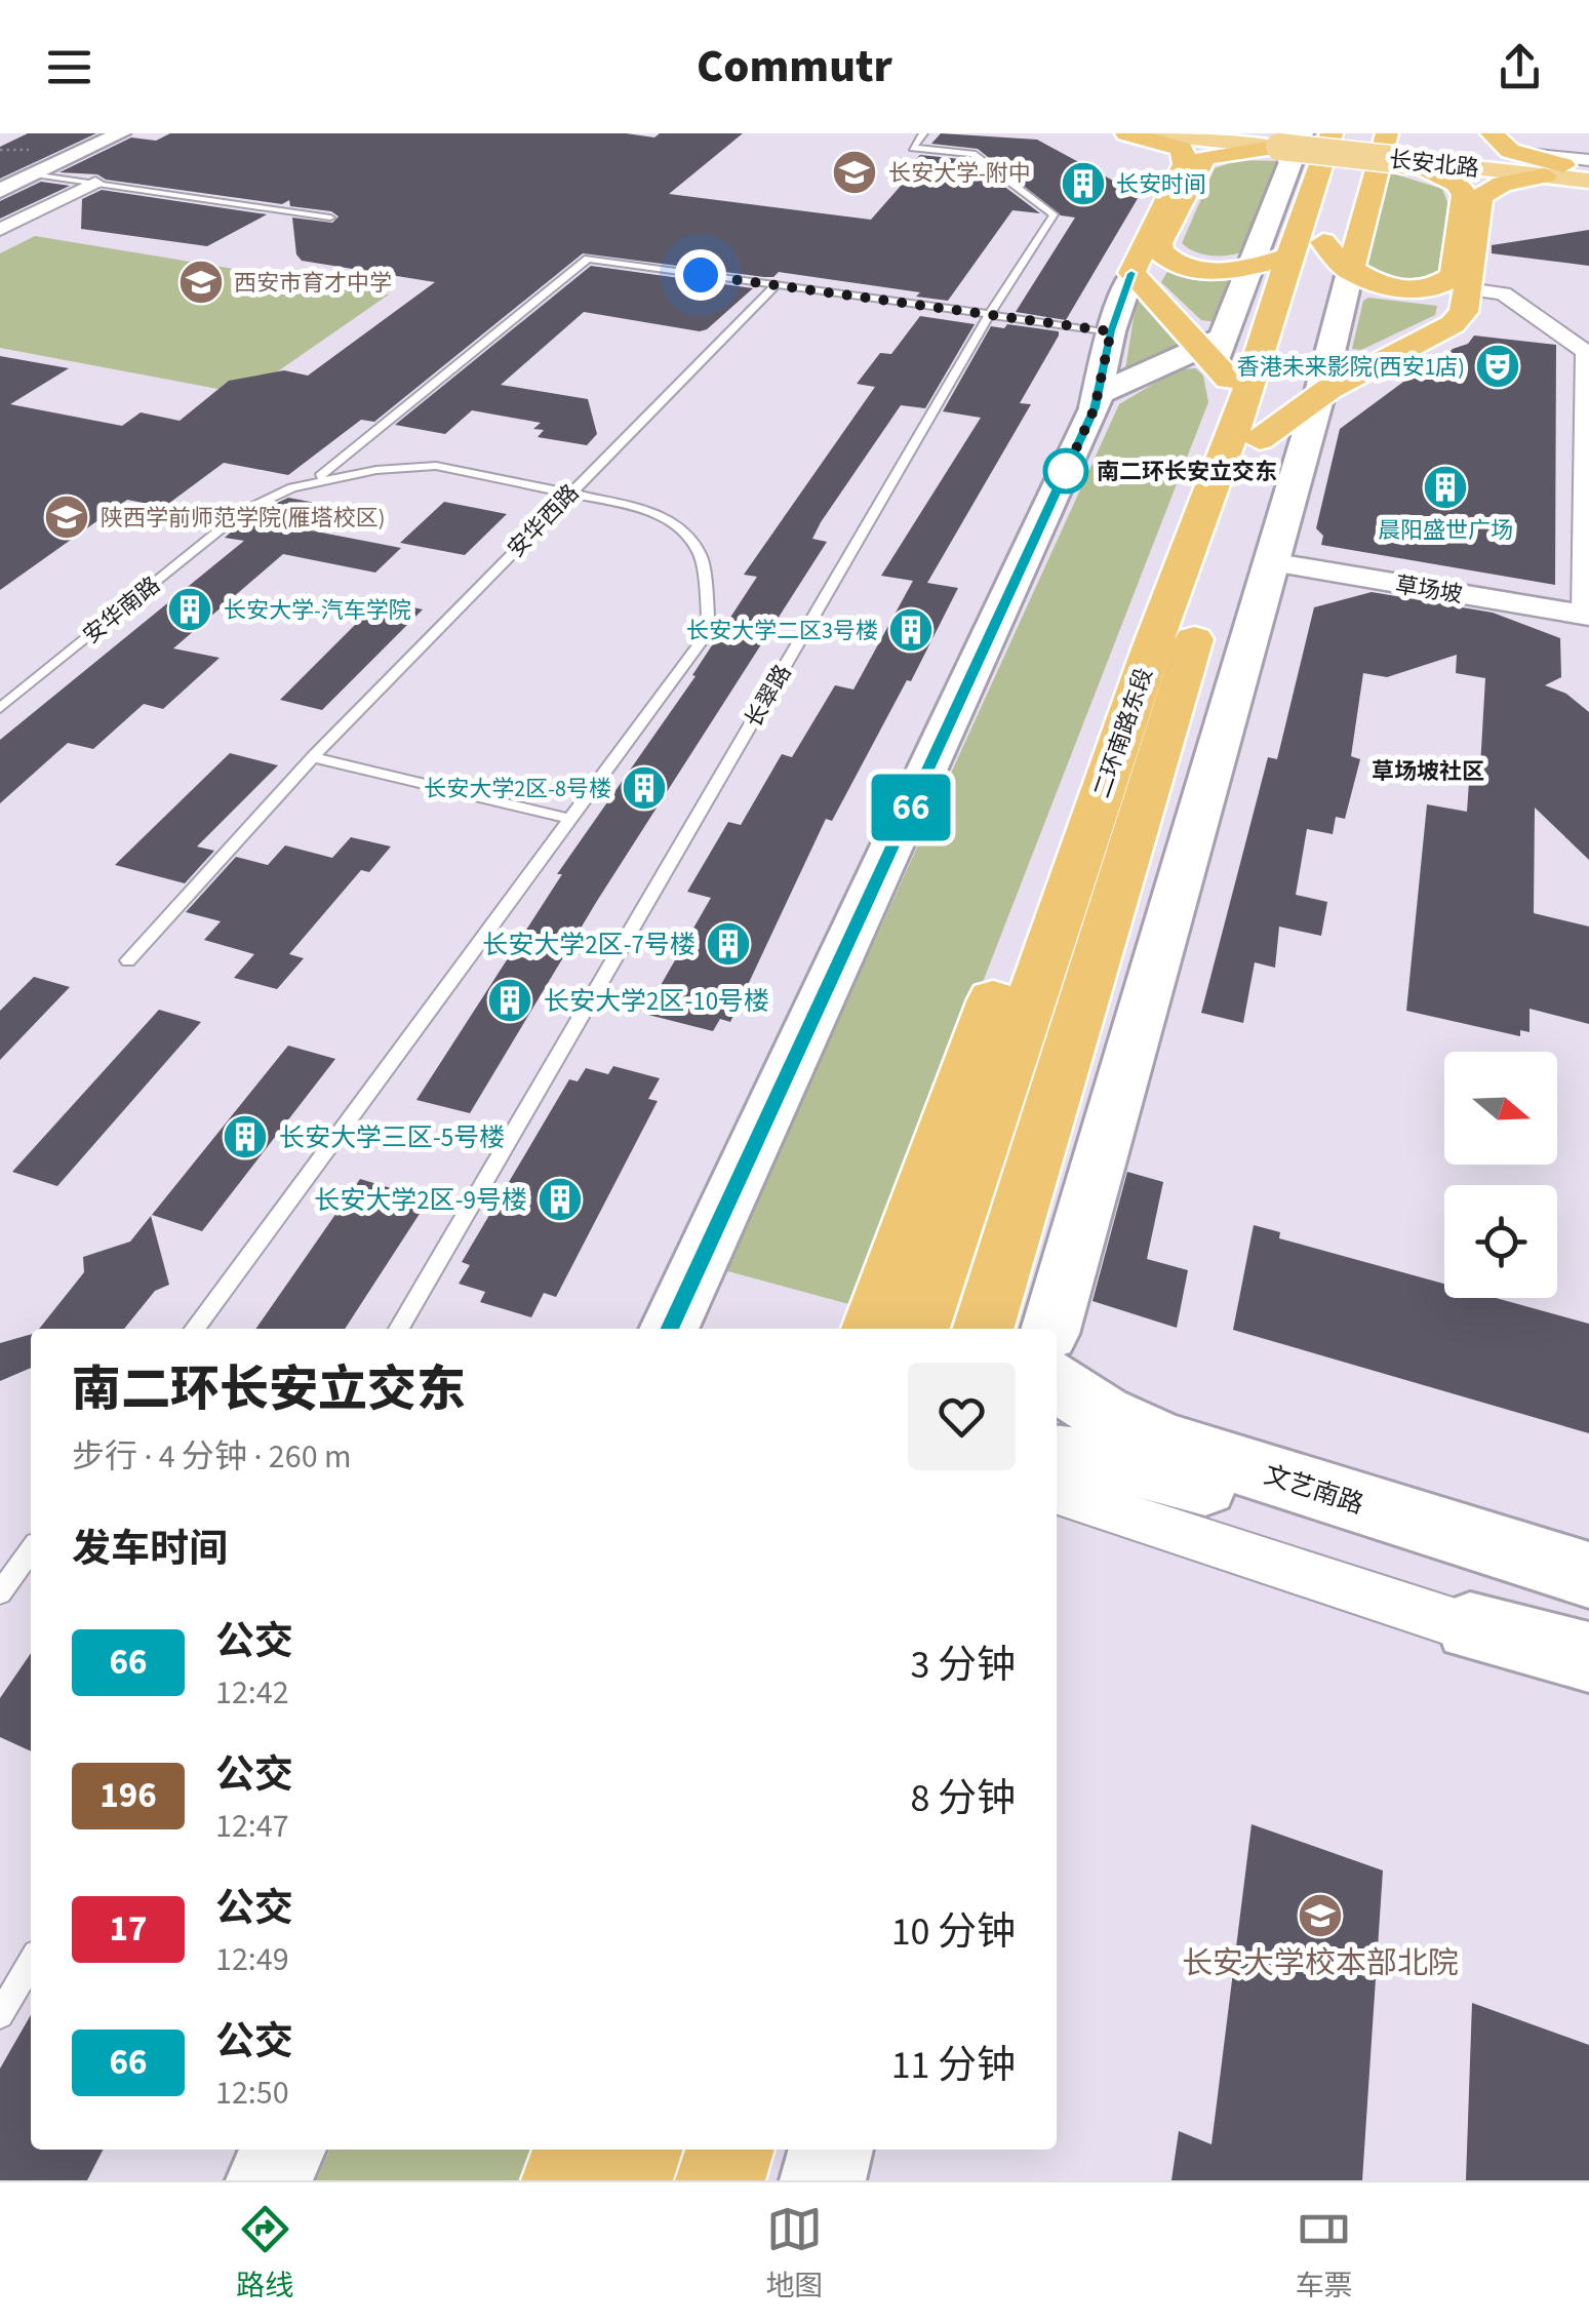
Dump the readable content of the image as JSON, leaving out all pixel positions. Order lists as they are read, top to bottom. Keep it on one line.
{"streets":{"highway":["二环南路东段"],"main road":["长安北路","文艺南路"],"street":["草场坡"],"lane":["安华西路","安华南路","长翠路"]},"districts":["草场坡社区"],"places":{"school or university":["长安大学-附中","西安市育才中学","陕西学前师范学院(雁塔校区)","长安大学校本部北院"],"building":["长安时间","晨阳盛世广场","长安大学-汽车学院","长安大学二区3号楼","长安大学2区-8号楼","长安大学2区-7号楼","长安大学2区-10号楼","长安大学三区-5号楼","长安大学2区-9号楼"],"theatre":["香港未来影院(西安1店)"],"other":["南二环长安立交东"]},"lines":["bus line 66"],"north":"right","page":{"header":"Commutr","on_map":"66","heading":[["南二环长安立交东","步行 · 4 分钟 · 260 m"],"发车时间"],"list":[{"mark":"66","name":"公交","note":"12:42","value":"3 分钟"},{"mark":"196","name":"公交","note":"12:47","value":"8 分钟"},{"mark":"17","name":"公交","note":"12:49","value":"10 分钟"},{"mark":"66","name":"公交","note":"12:50","value":"11 分钟"}],"tabs":["路线","地图","车票"]}}
